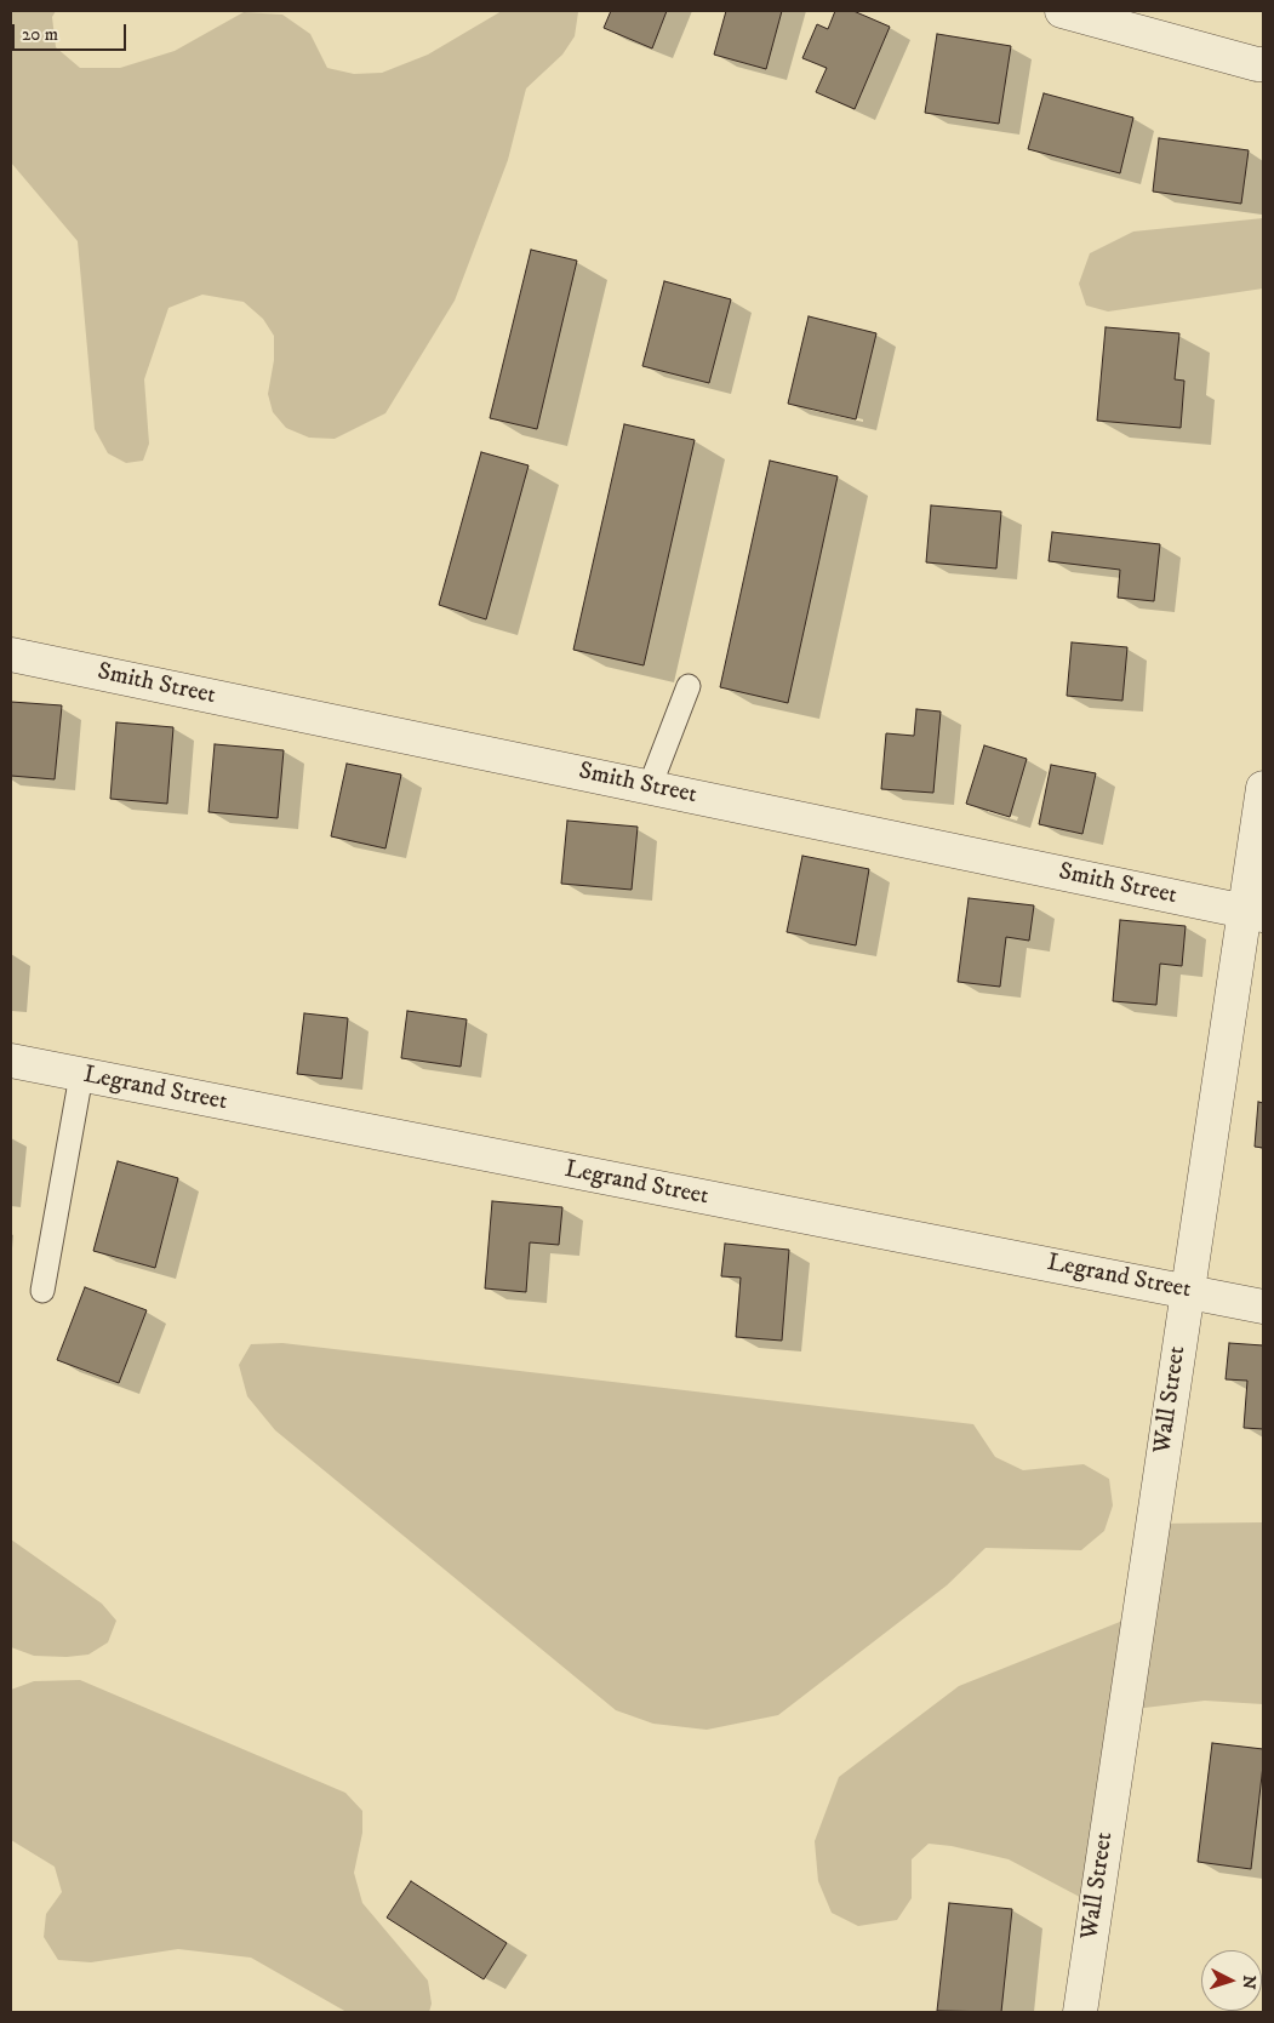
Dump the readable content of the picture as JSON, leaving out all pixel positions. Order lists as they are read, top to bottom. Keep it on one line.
{"streets":{"street":["Smith Street","Legrand Street","Wall Street"]},"crossings":[["Smith Street","Wall Street"],["Legrand Street","Wall Street"]],"scale_bar":"20 m","north":"right"}
